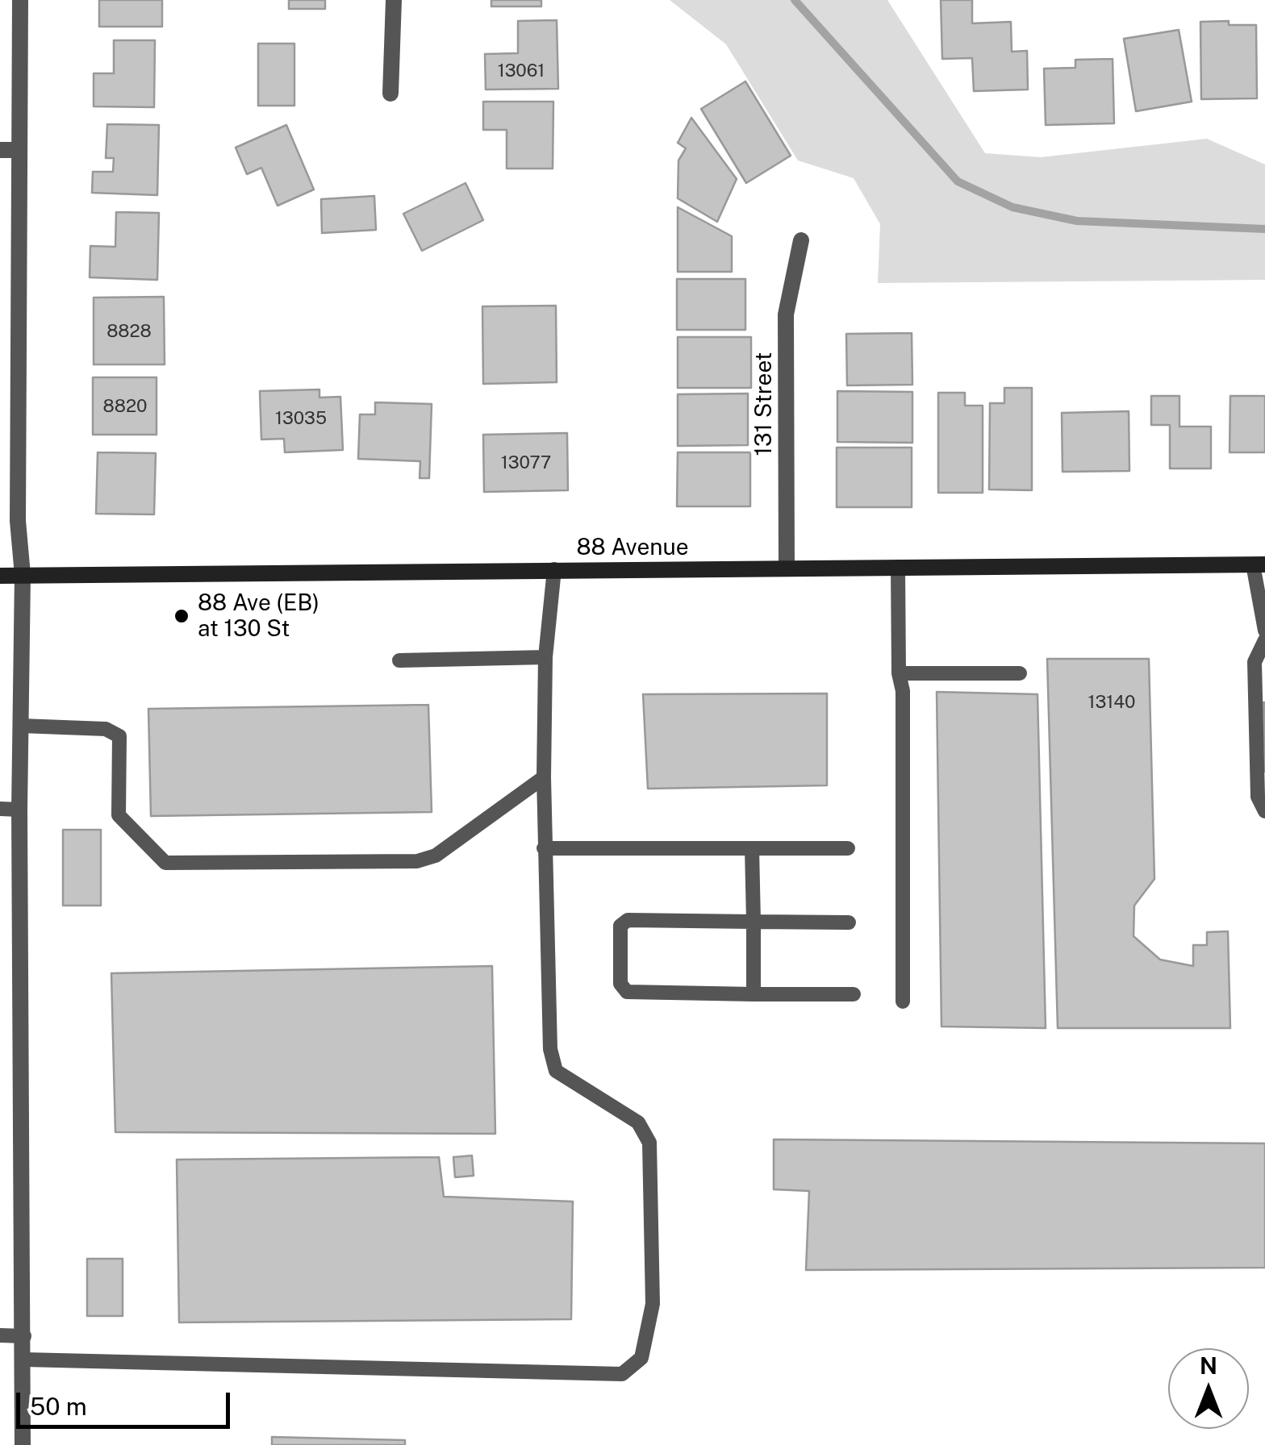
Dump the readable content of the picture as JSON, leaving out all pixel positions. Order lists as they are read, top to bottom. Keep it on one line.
{"streets":{"main road":["88 Avenue"],"street":["131 Street"]},"crossings":[["131 Street","88 Avenue"]],"places":["88 Ave (EB) at 130 St"],"house_numbers":["13061","8828","8820","13035","13077","13140"],"scale_bar":"50 m","north":"top"}
